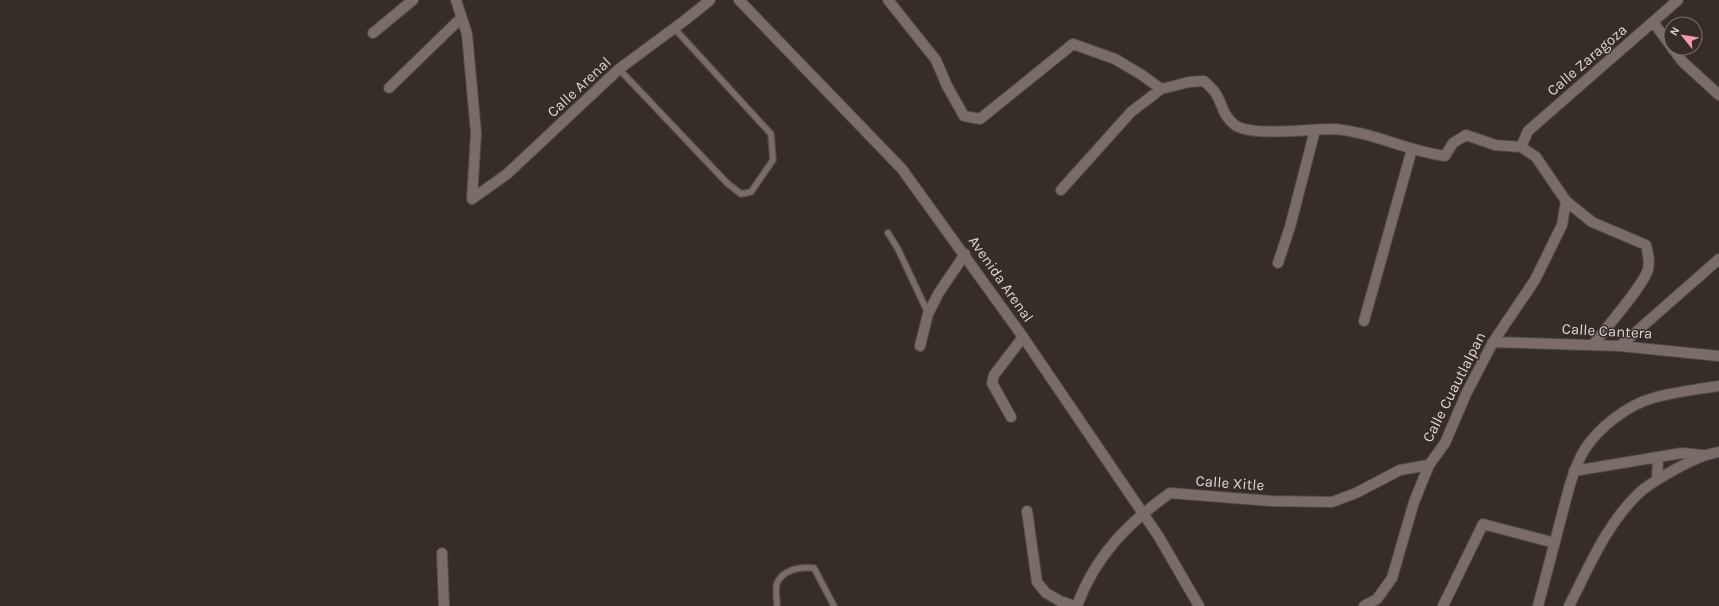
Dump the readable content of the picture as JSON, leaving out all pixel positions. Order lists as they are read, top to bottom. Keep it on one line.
{"streets":{"street":["Calle Zaragoza","Calle Arenal","Avenida Arenal","Calle Cantera","Calle Cuautlalpan","Calle Xitle"]},"crossings":[["Avenida Arenal","Calle Xitle"],["Calle Cantera","Calle Cuautlalpan"],["Calle Cuautlalpan","Calle Xitle"]],"north":"top left"}
